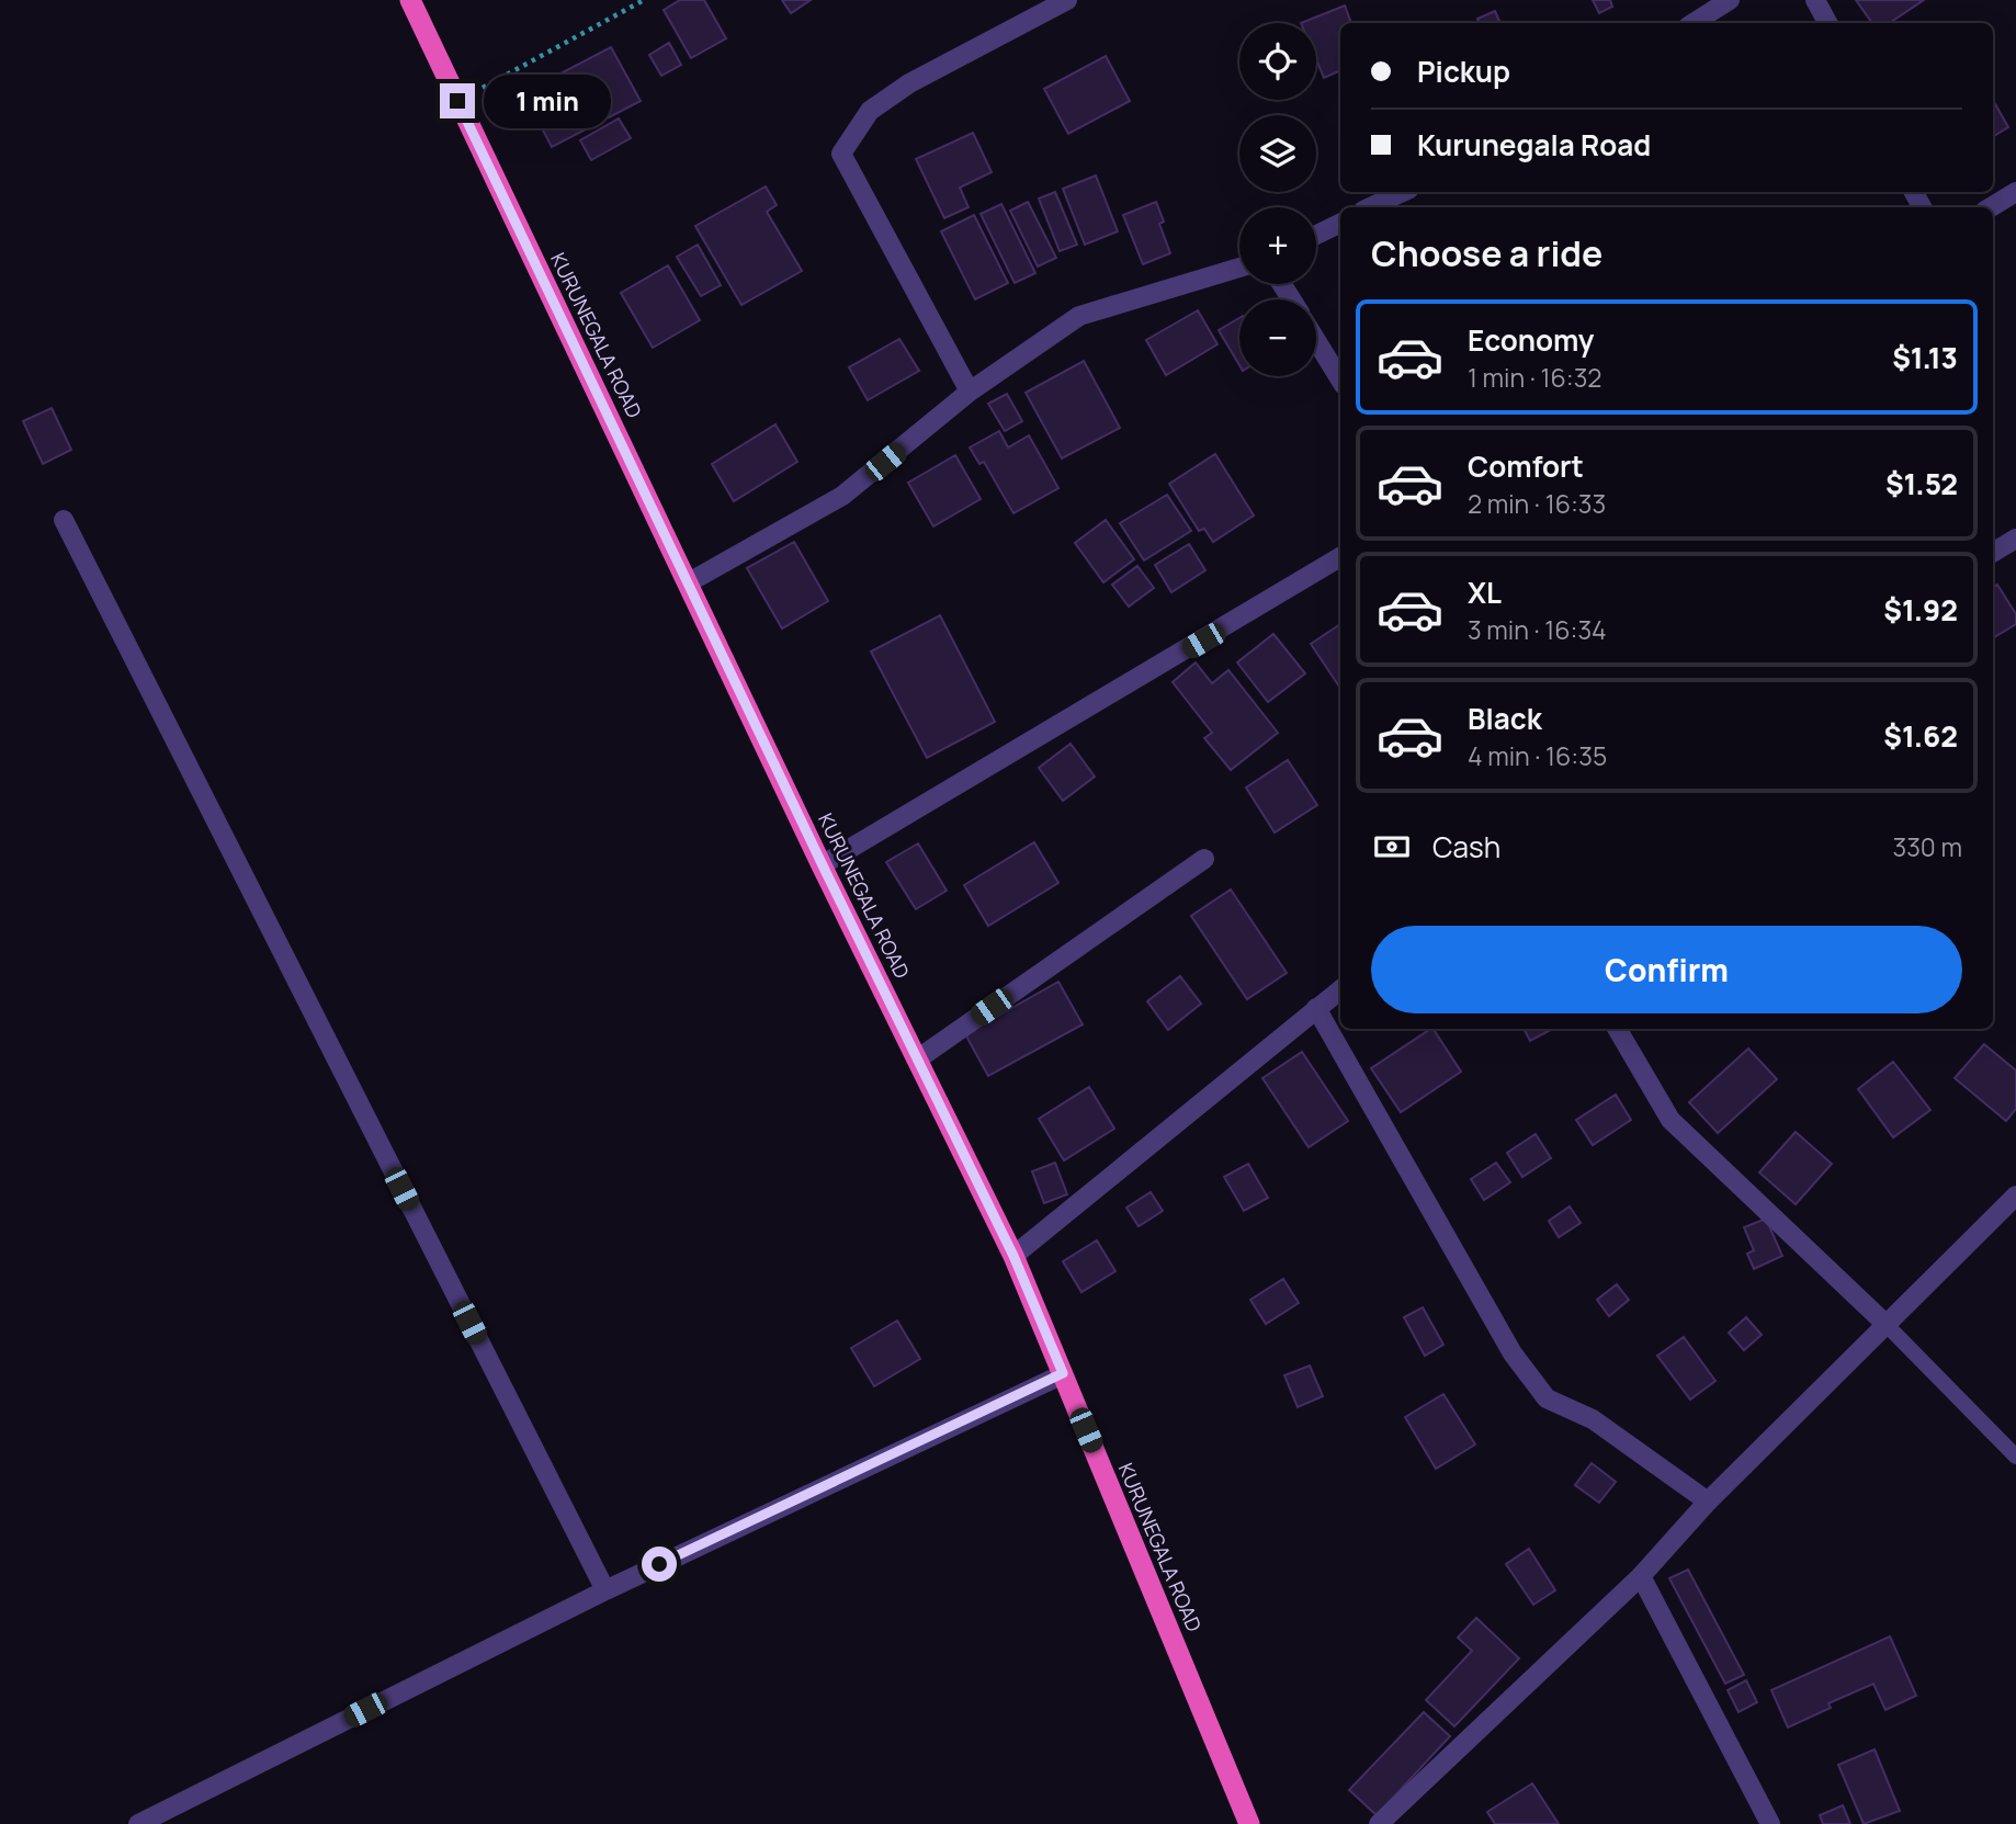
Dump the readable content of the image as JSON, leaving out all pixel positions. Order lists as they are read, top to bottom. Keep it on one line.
{"streets":{"highway":["KURUNEGALA ROAD"]},"page":{"map_buttons":["+","−"],"banner":["Pickup","Kurunegala Road"],"bubble":"1 min","heading":"Choose a ride","list":[{"name":"Economy","note":"1 min · 16:32","value":"$1.13"},{"name":"Comfort","note":"2 min · 16:33","value":"$1.52"},{"name":"XL","note":"3 min · 16:34","value":"$1.92"},{"name":"Black","note":"4 min · 16:35","value":"$1.62"}],"pay":["Cash","330 m"],"buttons":"Confirm"}}
